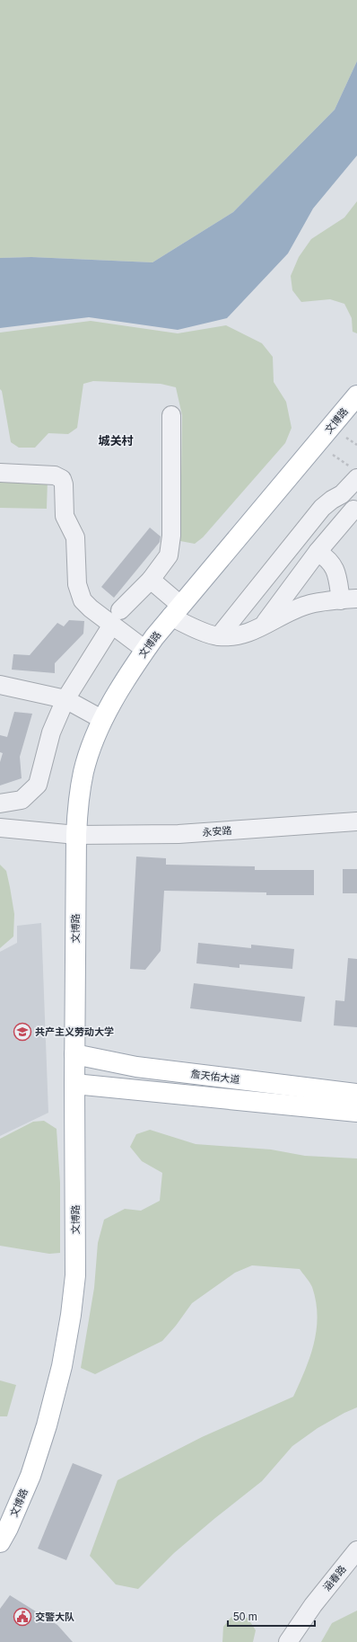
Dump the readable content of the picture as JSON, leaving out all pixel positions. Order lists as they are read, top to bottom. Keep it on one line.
{"streets":{"main road":["文博路","詹天佑大道"],"street":["永安路","涵春路"]},"crossings":[["文博路","永安路"],["文博路","詹天佑大道"]],"districts":["城关村"],"places":{"school or university":["共产主义劳动大学"],"public building":["交警大队"]},"scale_bar":"50 m"}
